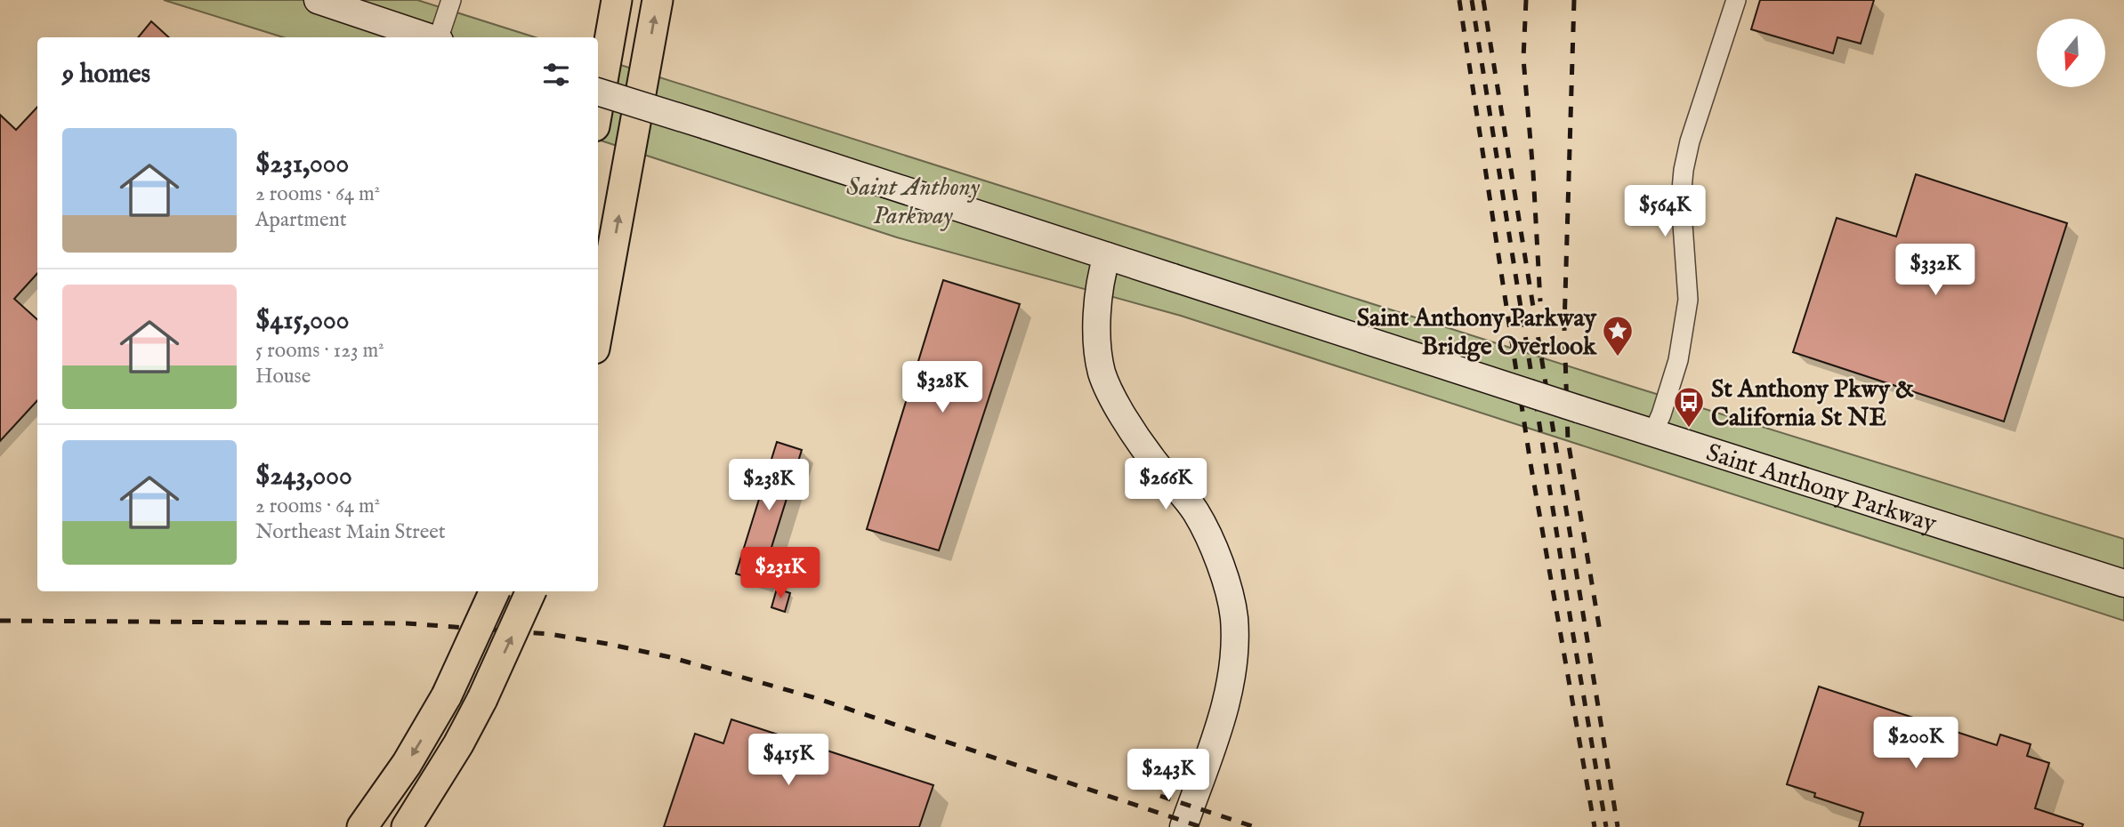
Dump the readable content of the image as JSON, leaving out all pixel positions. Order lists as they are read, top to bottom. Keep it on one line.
{"streets":{"street":["Saint Anthony Parkway"]},"parks":["Saint Anthony Parkway"],"places":{"place":["Saint Anthony Parkway Bridge Overlook"],"bus stop":["St Anthony Pkwy & California St NE"]},"north":"bottom","page":{"heading":"9 homes","list":[{"name":"$231,000","note":"2 rooms · 64 m² · Apartment"},{"name":"$415,000","note":"5 rooms · 123 m² · House"},{"name":"$243,000","note":"2 rooms · 64 m² · Northeast Main Street"}],"price":["$564K","$332K","$328K","$266K","$238K","$231K","$200K","$415K","$243K"]}}
